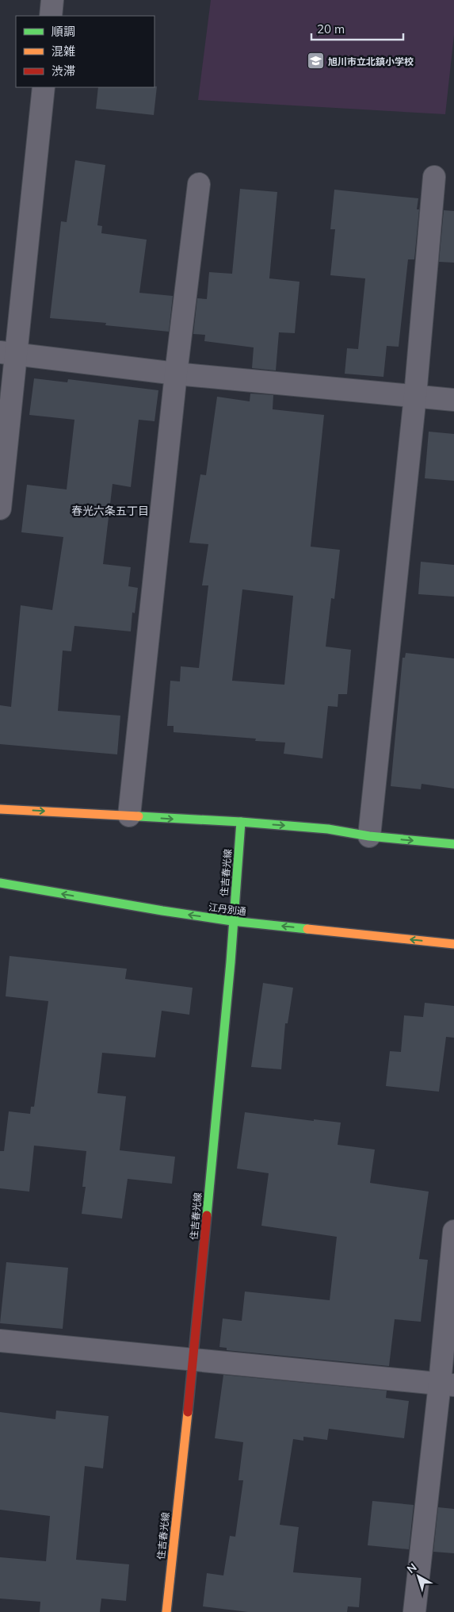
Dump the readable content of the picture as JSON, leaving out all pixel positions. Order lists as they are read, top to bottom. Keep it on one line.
{"streets":{"main road":["住吉春光線","江丹別通"]},"crossings":[["住吉春光線","江丹別通"]],"one_way":["江丹別通"],"districts":["春光六条五丁目"],"places":{"school or university":["旭川市立北鎮小学校"]},"legend":["順調","混雑","渋滞"],"scale_bar":"20 m","north":"top left"}
